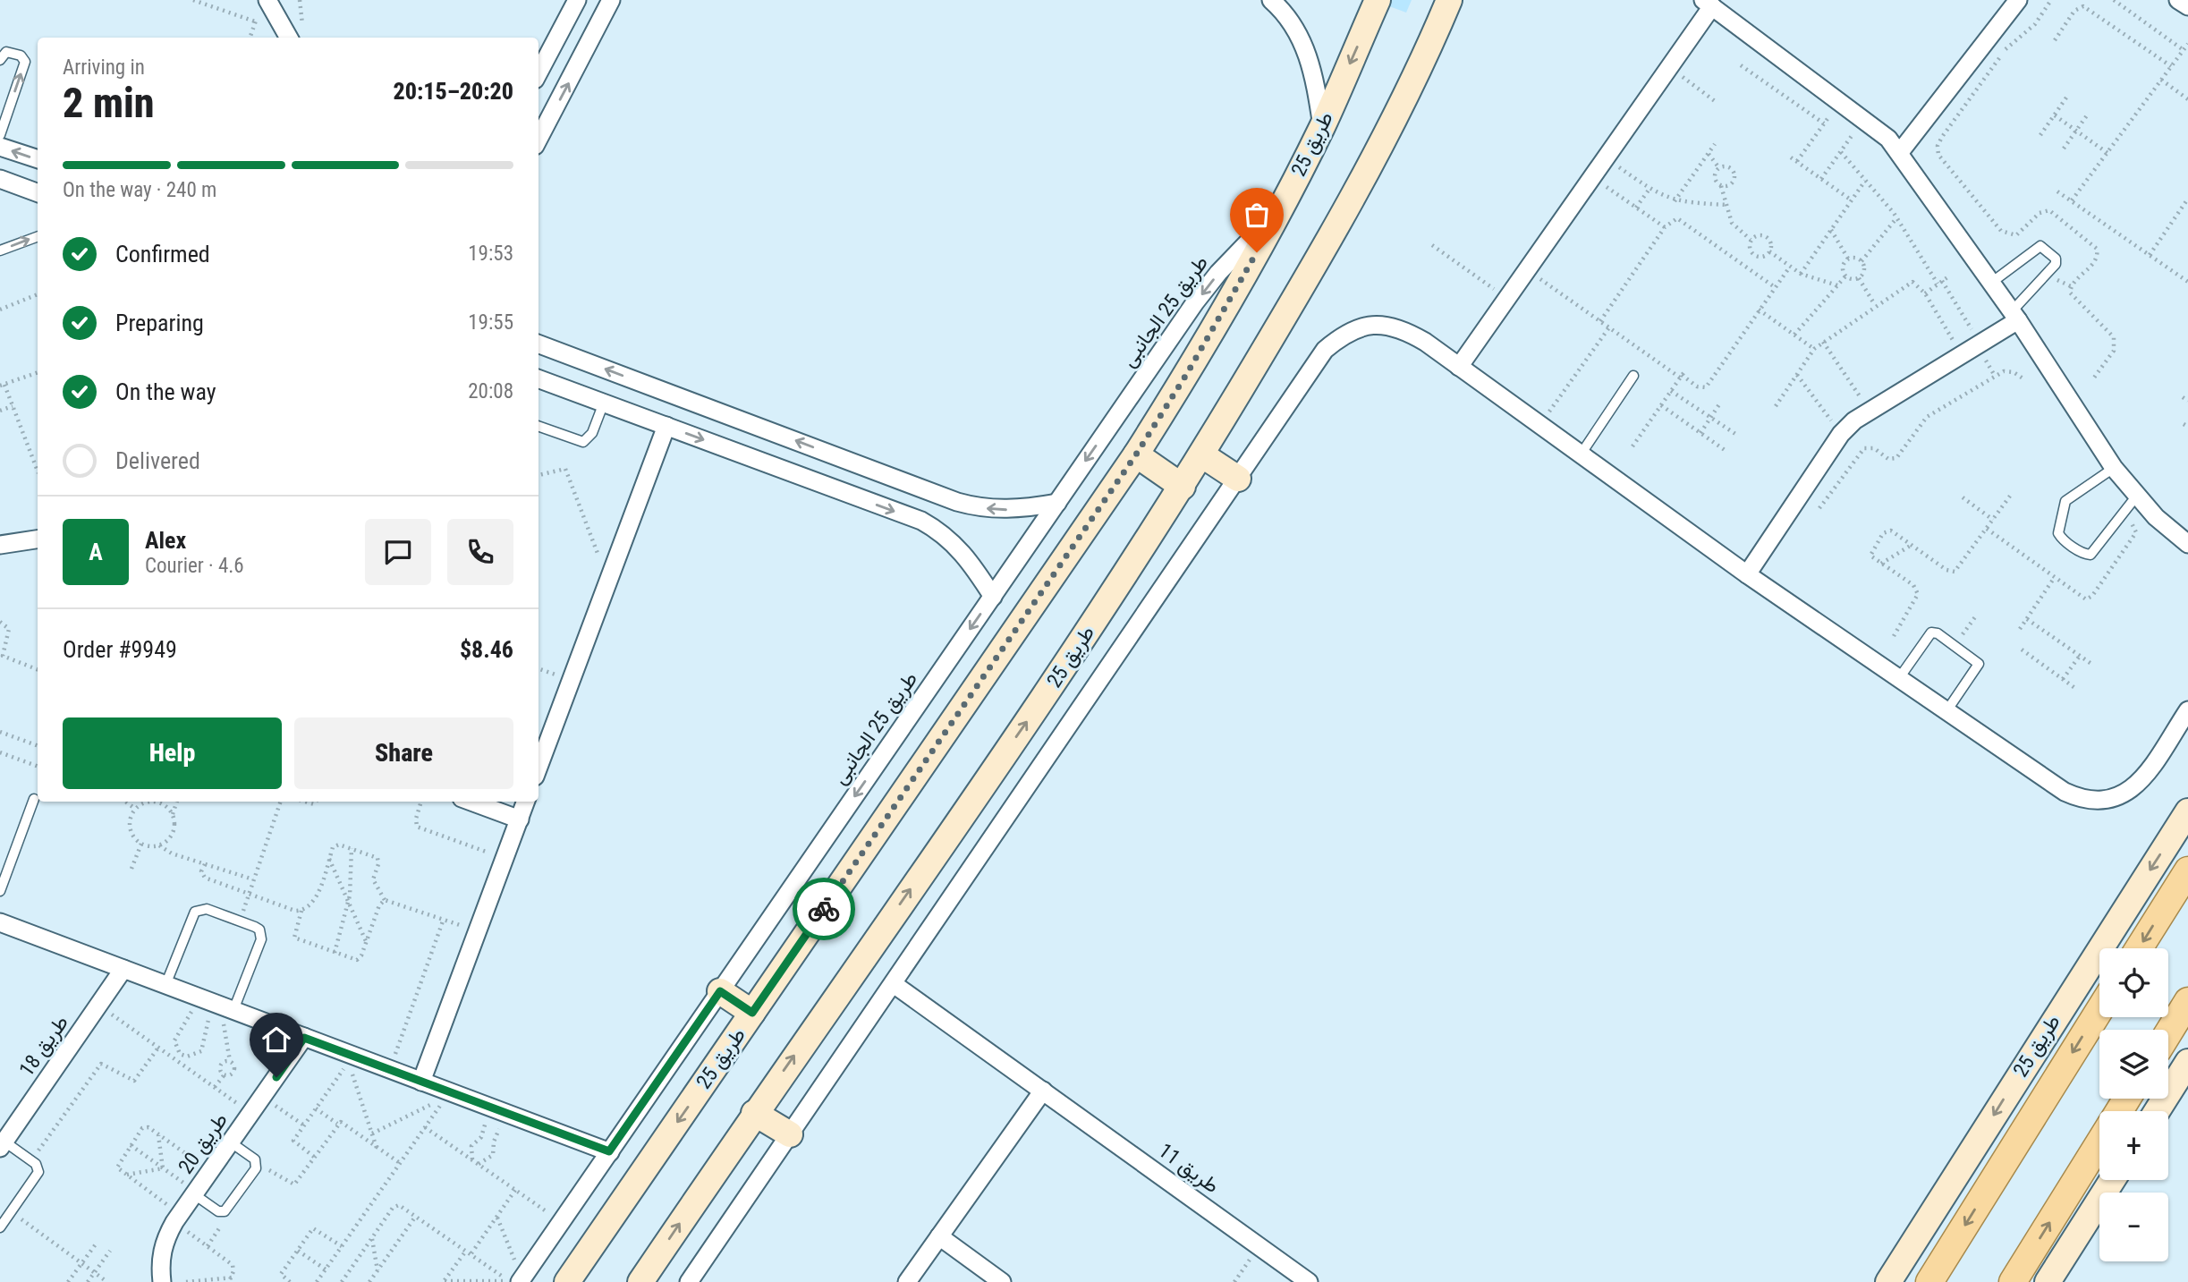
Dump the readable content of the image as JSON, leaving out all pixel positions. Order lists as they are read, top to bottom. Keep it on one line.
{"streets":{"street":["طريق 25","طريق 25 الجانبى","طريق 18","طريق 20","طريق 11"]},"crossings":[["طريق 25","طريق 25 الجانبى"]],"page":{"heading":["2 min","Arriving in","20:15–20:20"],"panel":["Alex","Courier · 4.6","Order #9949","$8.46"],"bar":"On the way · 240 m","list":[["Confirmed","19:53"],["Preparing","19:55"],["On the way","20:08"],"Delivered"],"round":"A","buttons":["Help","Share"],"map_buttons":["+","−"]}}
